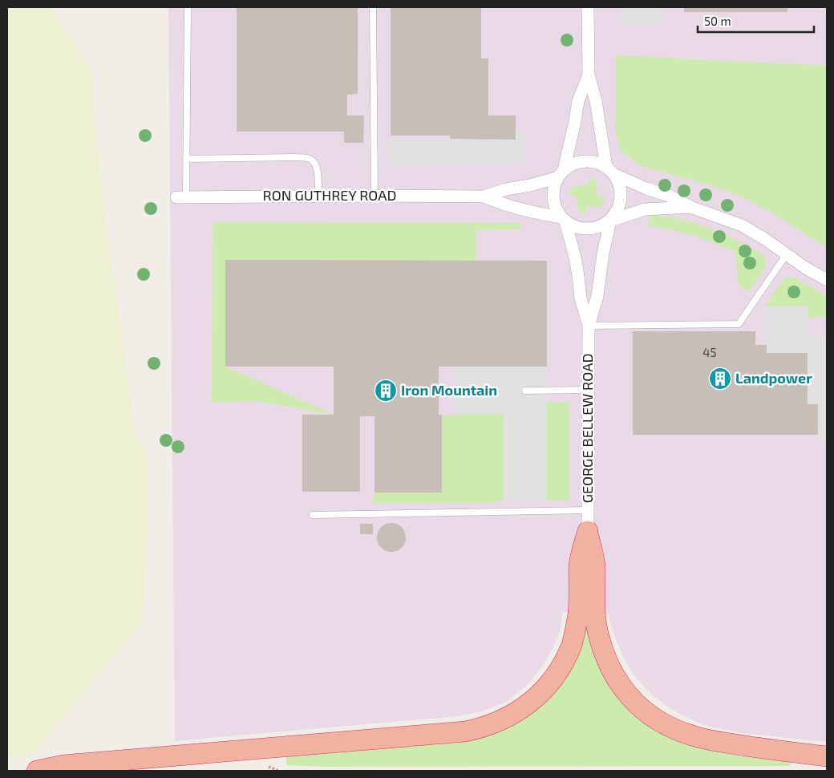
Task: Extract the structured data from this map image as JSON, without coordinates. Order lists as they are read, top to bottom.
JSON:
{
  "streets": {
    "street": ["RON GUTHREY ROAD", "GEORGE BELLEW ROAD"]
  },
  "crossings": [
    ["RON GUTHREY ROAD", "GEORGE BELLEW ROAD"]
  ],
  "places": {
    "building": ["Landpower", "Iron Mountain"]
  },
  "house_numbers": ["45"],
  "scale_bar": "50 m"
}
